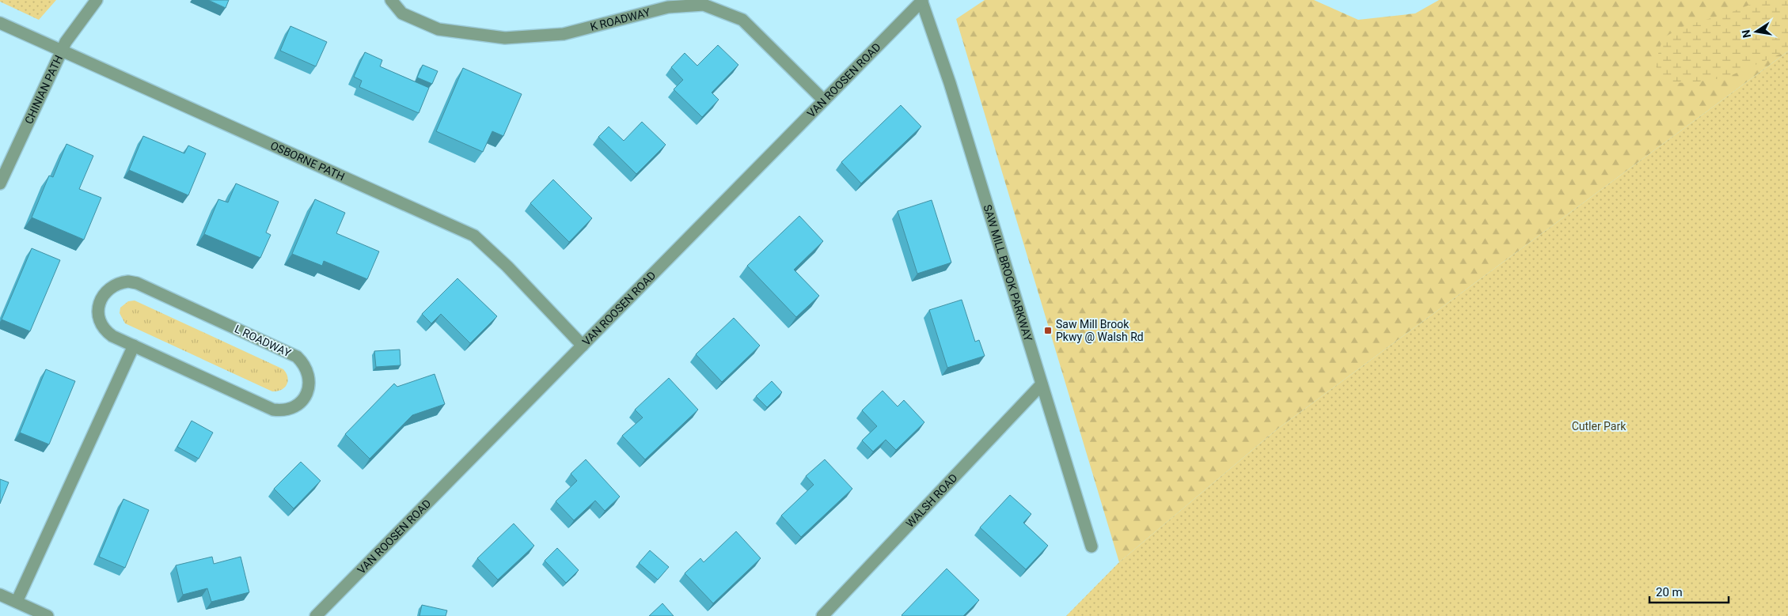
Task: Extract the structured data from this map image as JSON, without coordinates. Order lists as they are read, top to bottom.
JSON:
{
  "streets": {
    "street": [
      "K ROADWAY",
      "VAN ROOSEN ROAD",
      "CHINIAN PATH",
      "OSBORNE PATH",
      "SAW MILL BROOK PARKWAY",
      "L ROADWAY",
      "WALSH ROAD"
    ]
  },
  "crossings": [
    ["K ROADWAY", "VAN ROOSEN ROAD"],
    ["VAN ROOSEN ROAD", "OSBORNE PATH"],
    ["VAN ROOSEN ROAD", "SAW MILL BROOK PARKWAY"],
    ["CHINIAN PATH", "OSBORNE PATH"],
    ["SAW MILL BROOK PARKWAY", "WALSH ROAD"]
  ],
  "parks": ["Cutler Park"],
  "places": {
    "transit": ["Saw Mill Brook Pkwy @ Walsh Rd"]
  },
  "scale_bar": "20 m",
  "north": "left"
}
